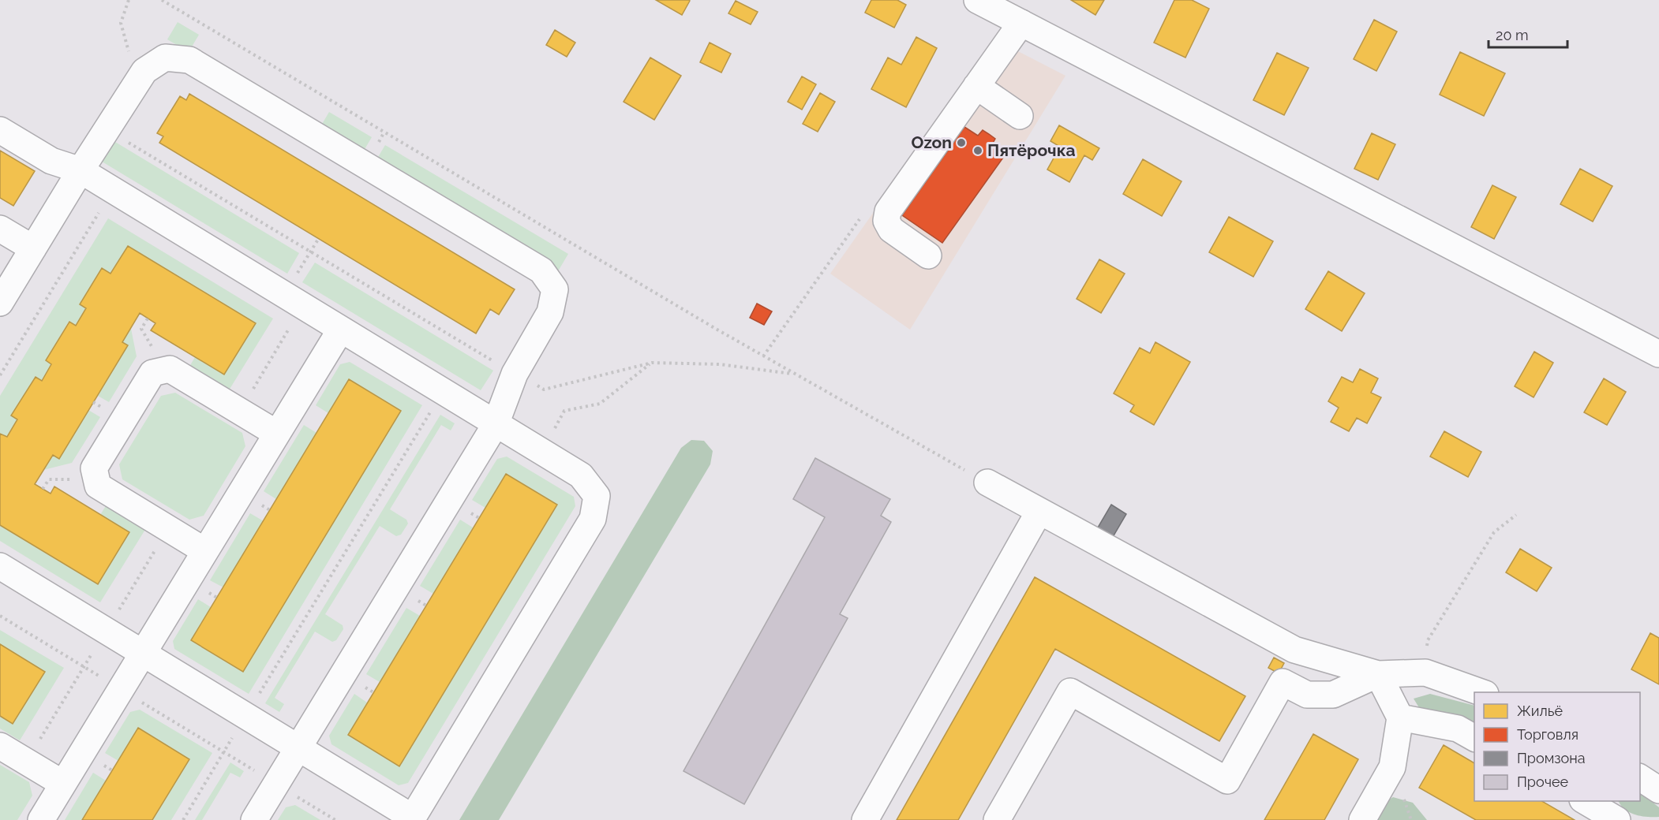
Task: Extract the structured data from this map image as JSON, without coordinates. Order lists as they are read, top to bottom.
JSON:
{
  "places": ["Ozon", "Пятёрочка"],
  "legend": [
    "Жильё",
    "Торговля",
    "Промзона",
    "Прочее"
  ],
  "scale_bar": "20 m"
}
